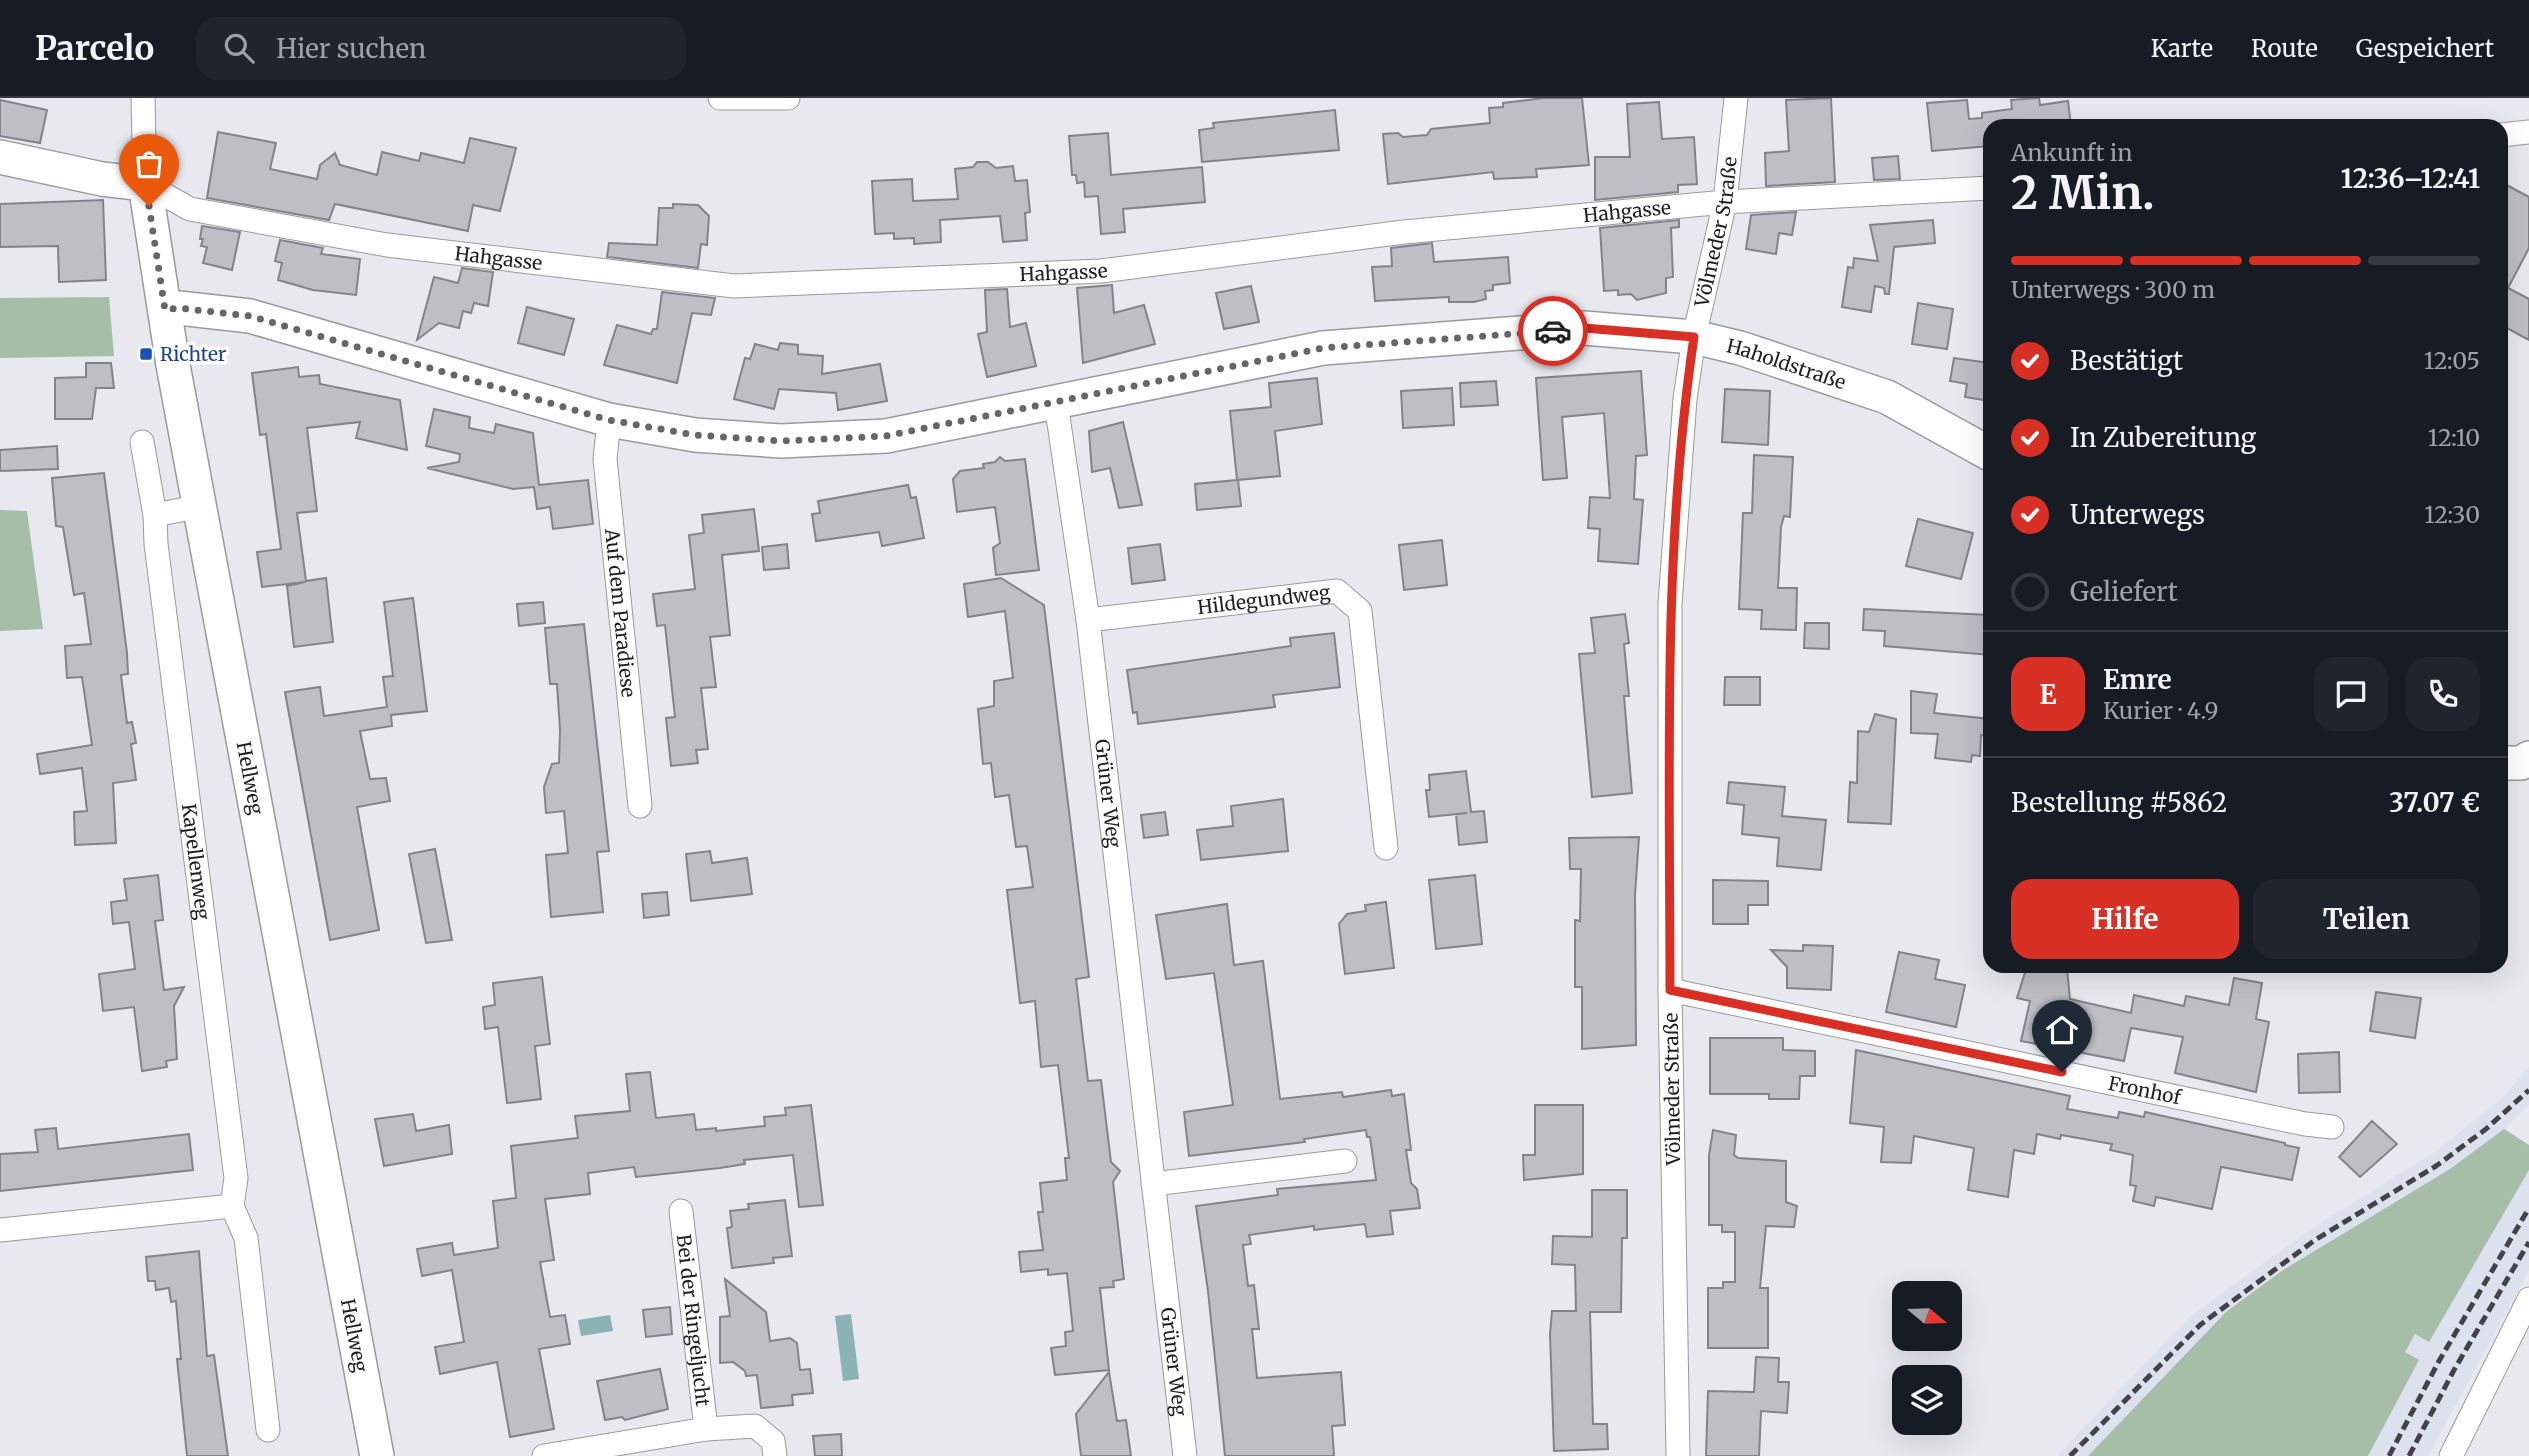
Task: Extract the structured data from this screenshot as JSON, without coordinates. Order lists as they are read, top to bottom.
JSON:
{
  "streets": {
    "street": [
      "Hahgasse",
      "Völmeder Straße",
      "Haholdstraße",
      "Hildegundweg",
      "Auf dem Paradiese",
      "Hellweg",
      "Grüner Weg",
      "Kapellenweg",
      "Fronhof",
      "Bei der Ringeljucht"
    ]
  },
  "crossings": [
    ["Hahgasse", "Völmeder Straße"],
    ["Hahgasse", "Hellweg"],
    ["Völmeder Straße", "Haholdstraße"],
    ["Völmeder Straße", "Fronhof"],
    ["Haholdstraße", "Auf dem Paradiese"],
    ["Haholdstraße", "Hellweg"],
    ["Haholdstraße", "Grüner Weg"],
    ["Hildegundweg", "Grüner Weg"]
  ],
  "places": {
    "transit": ["Richter"]
  },
  "north": "right",
  "page": {
    "header": "Parcelo",
    "search": "Hier suchen",
    "nav": ["Karte", "Route", "Gespeichert"],
    "heading": ["2 Min.", "Ankunft in", "12:36–12:41"],
    "panel": [
      "Emre",
      "Kurier · 4.9",
      "Bestellung #5862",
      "37.07 €"
    ],
    "bar": "Unterwegs · 300 m",
    "list": [
      ["Bestätigt", "12:05"],
      ["In Zubereitung", "12:10"],
      ["Unterwegs", "12:30"],
      "Geliefert"
    ],
    "round": "E",
    "buttons": ["Hilfe", "Teilen"]
  }
}
